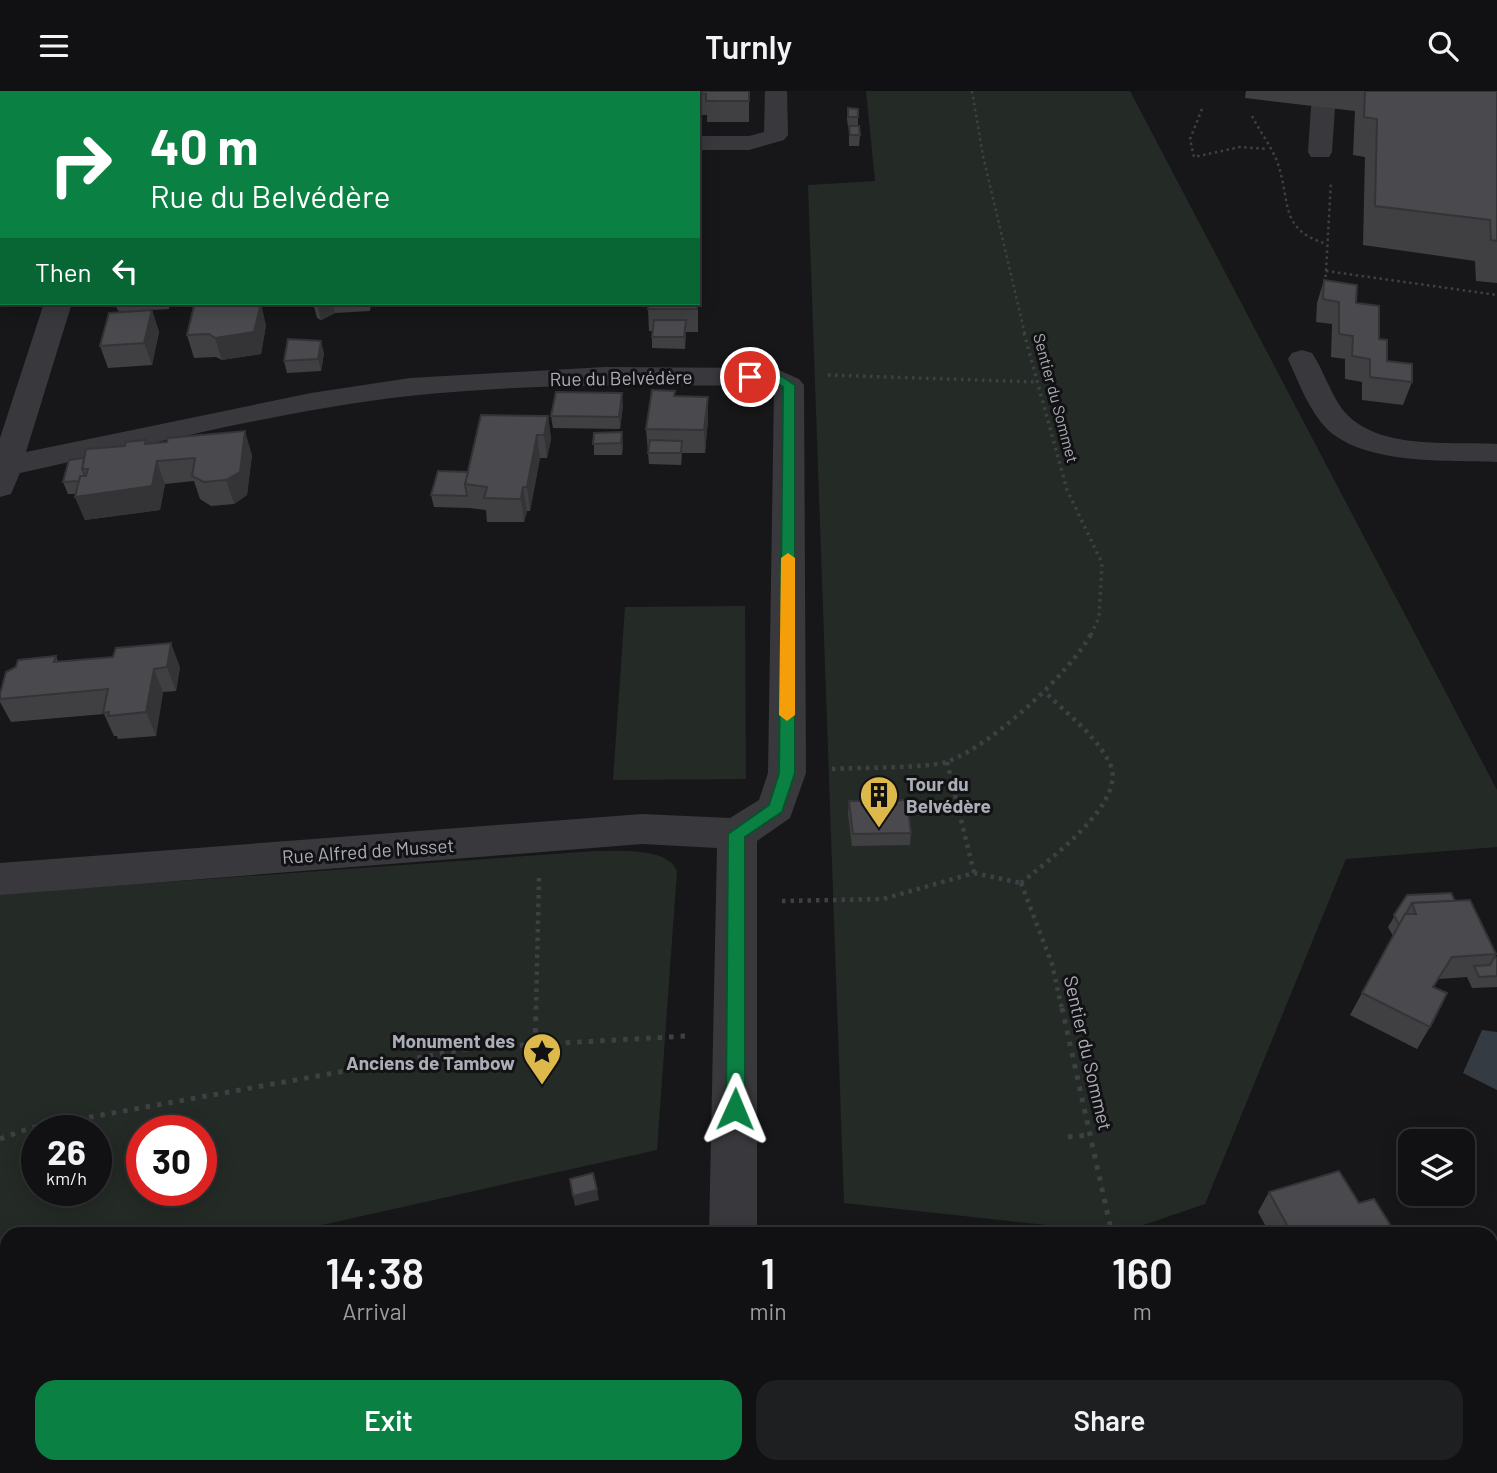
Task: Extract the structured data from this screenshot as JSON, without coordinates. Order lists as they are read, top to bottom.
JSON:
{
  "streets": {
    "street": ["Rue du Belvédère", "Rue Alfred de Musset"],
    "path": ["Sentier du Sommet"]
  },
  "places": {
    "building": ["Tour du Belvédère"],
    "place": ["Monument des Anciens de Tambow"]
  },
  "page": {
    "header": "Turnly",
    "turn": ["40 m", "Rue du Belvédère"],
    "then": "Then",
    "speed": "26 km/h",
    "limit": "30",
    "eta": [
      "14:38",
      "Arrival",
      "1",
      "min",
      "160",
      "m"
    ],
    "buttons": ["Exit", "Share"]
  }
}
